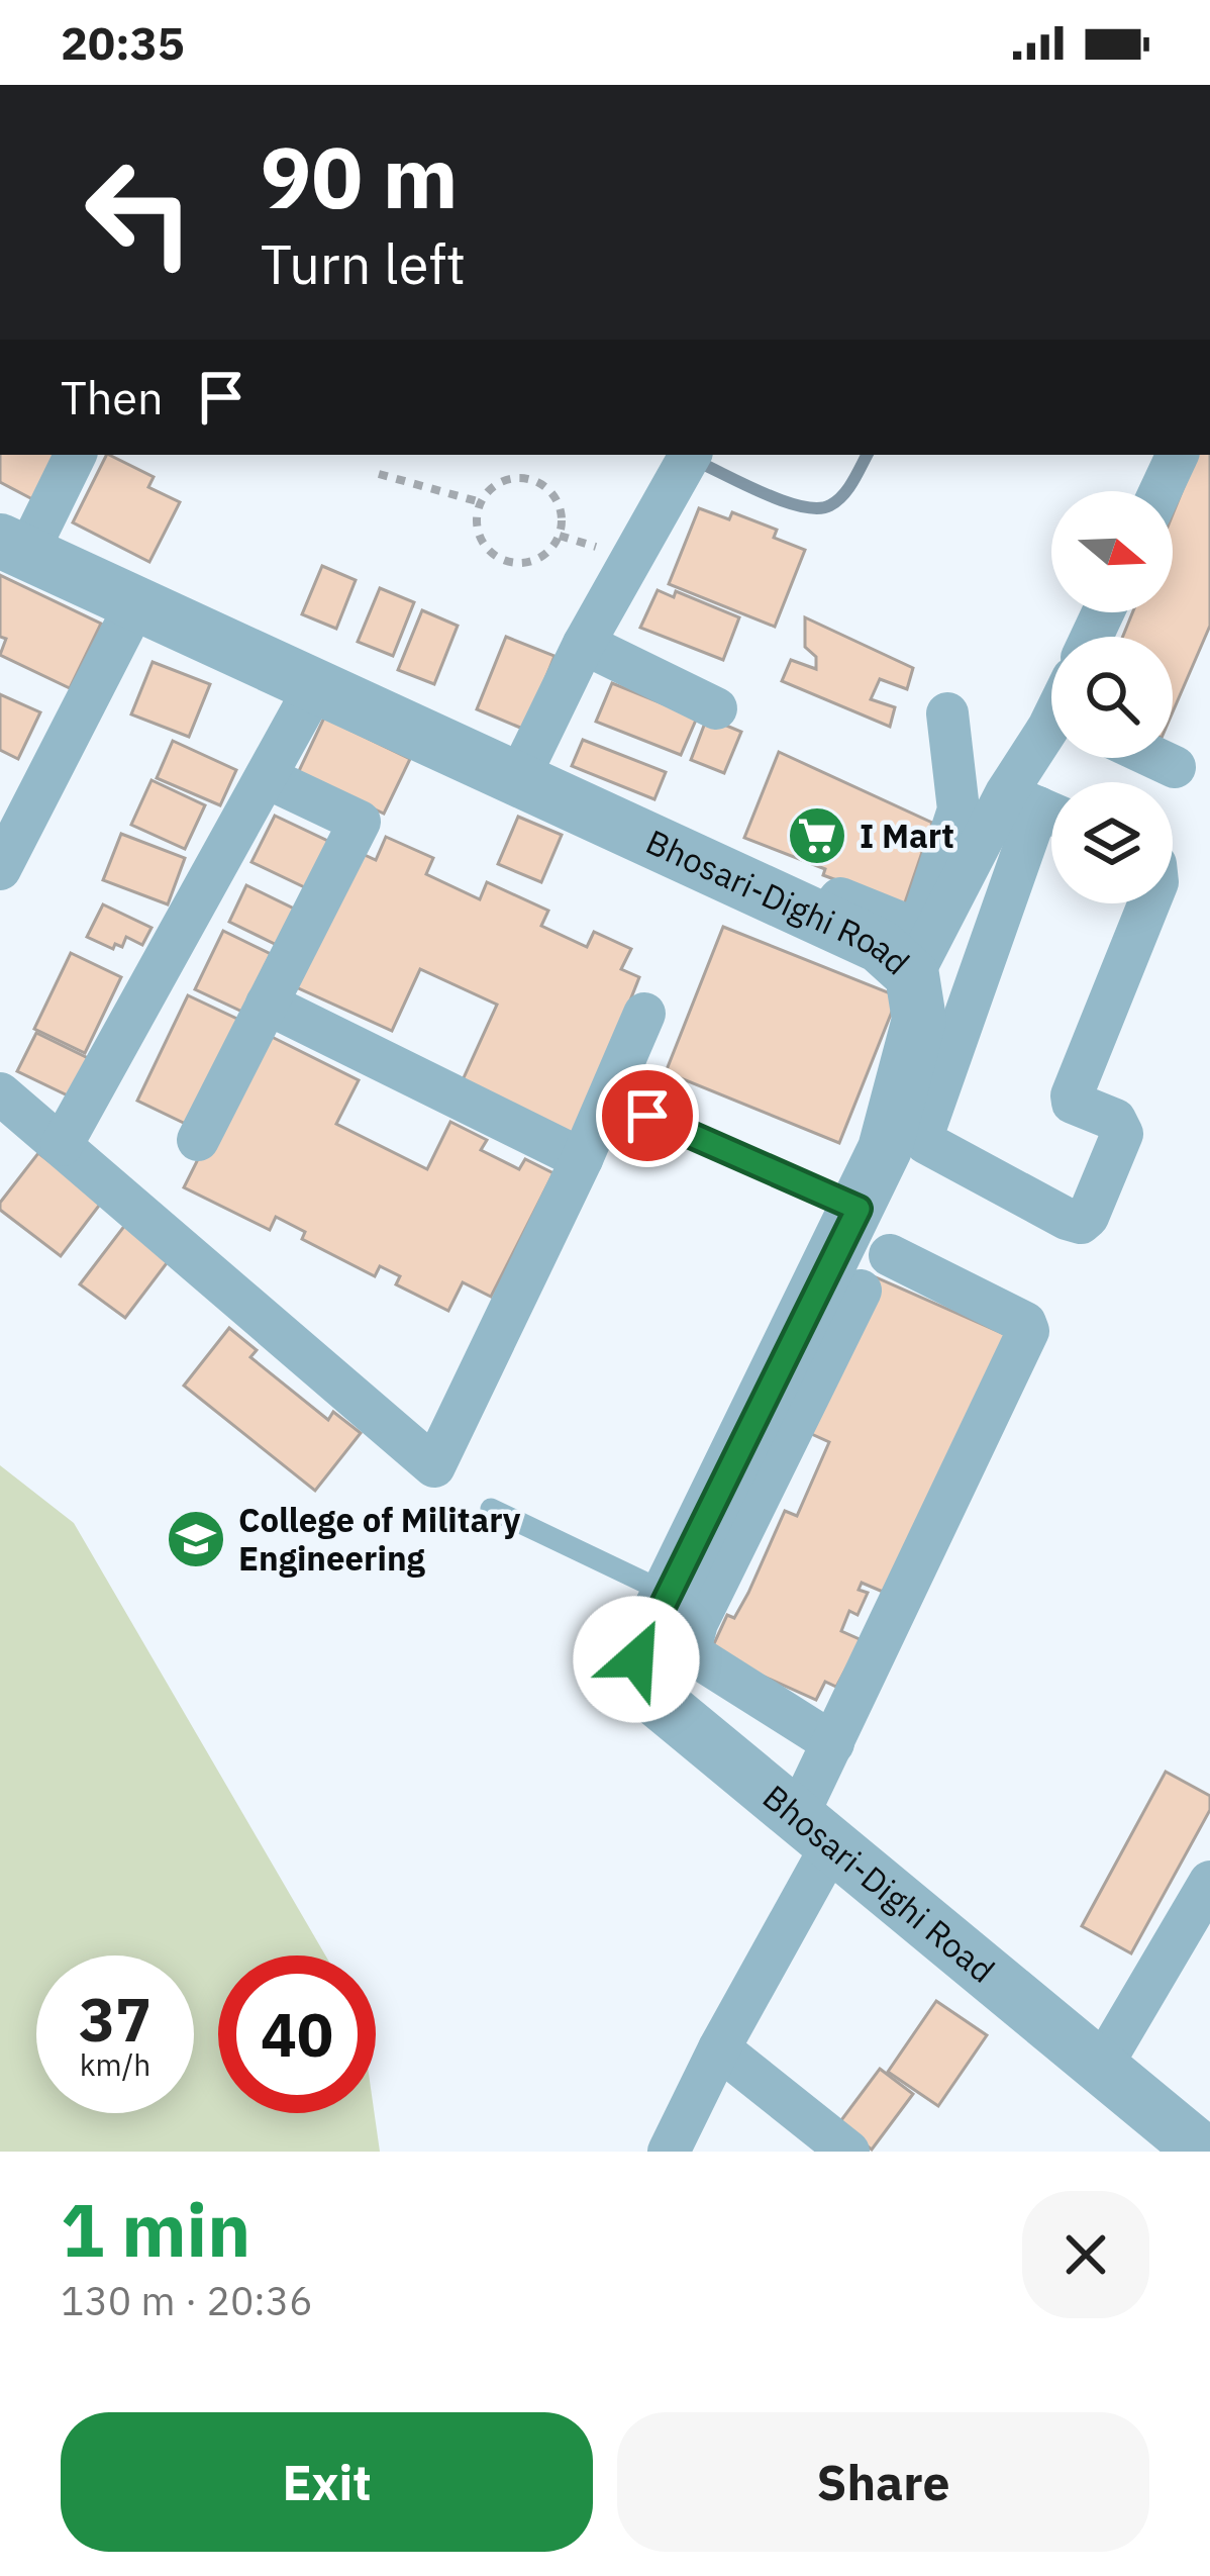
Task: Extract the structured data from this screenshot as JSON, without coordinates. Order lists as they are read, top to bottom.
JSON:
{
  "streets": {
    "street": ["Bhosari-Dighi Road"]
  },
  "places": {
    "supermarket": ["I Mart"],
    "school or university": ["College of Military Engineering"]
  },
  "north": "right",
  "page": {
    "status": "20:35",
    "turn": ["90 m", "Turn left"],
    "then": "Then",
    "speed": "37 km/h",
    "limit": "40",
    "heading": ["1 min", "130 m · 20:36"],
    "buttons": ["Exit", "Share"]
  }
}
